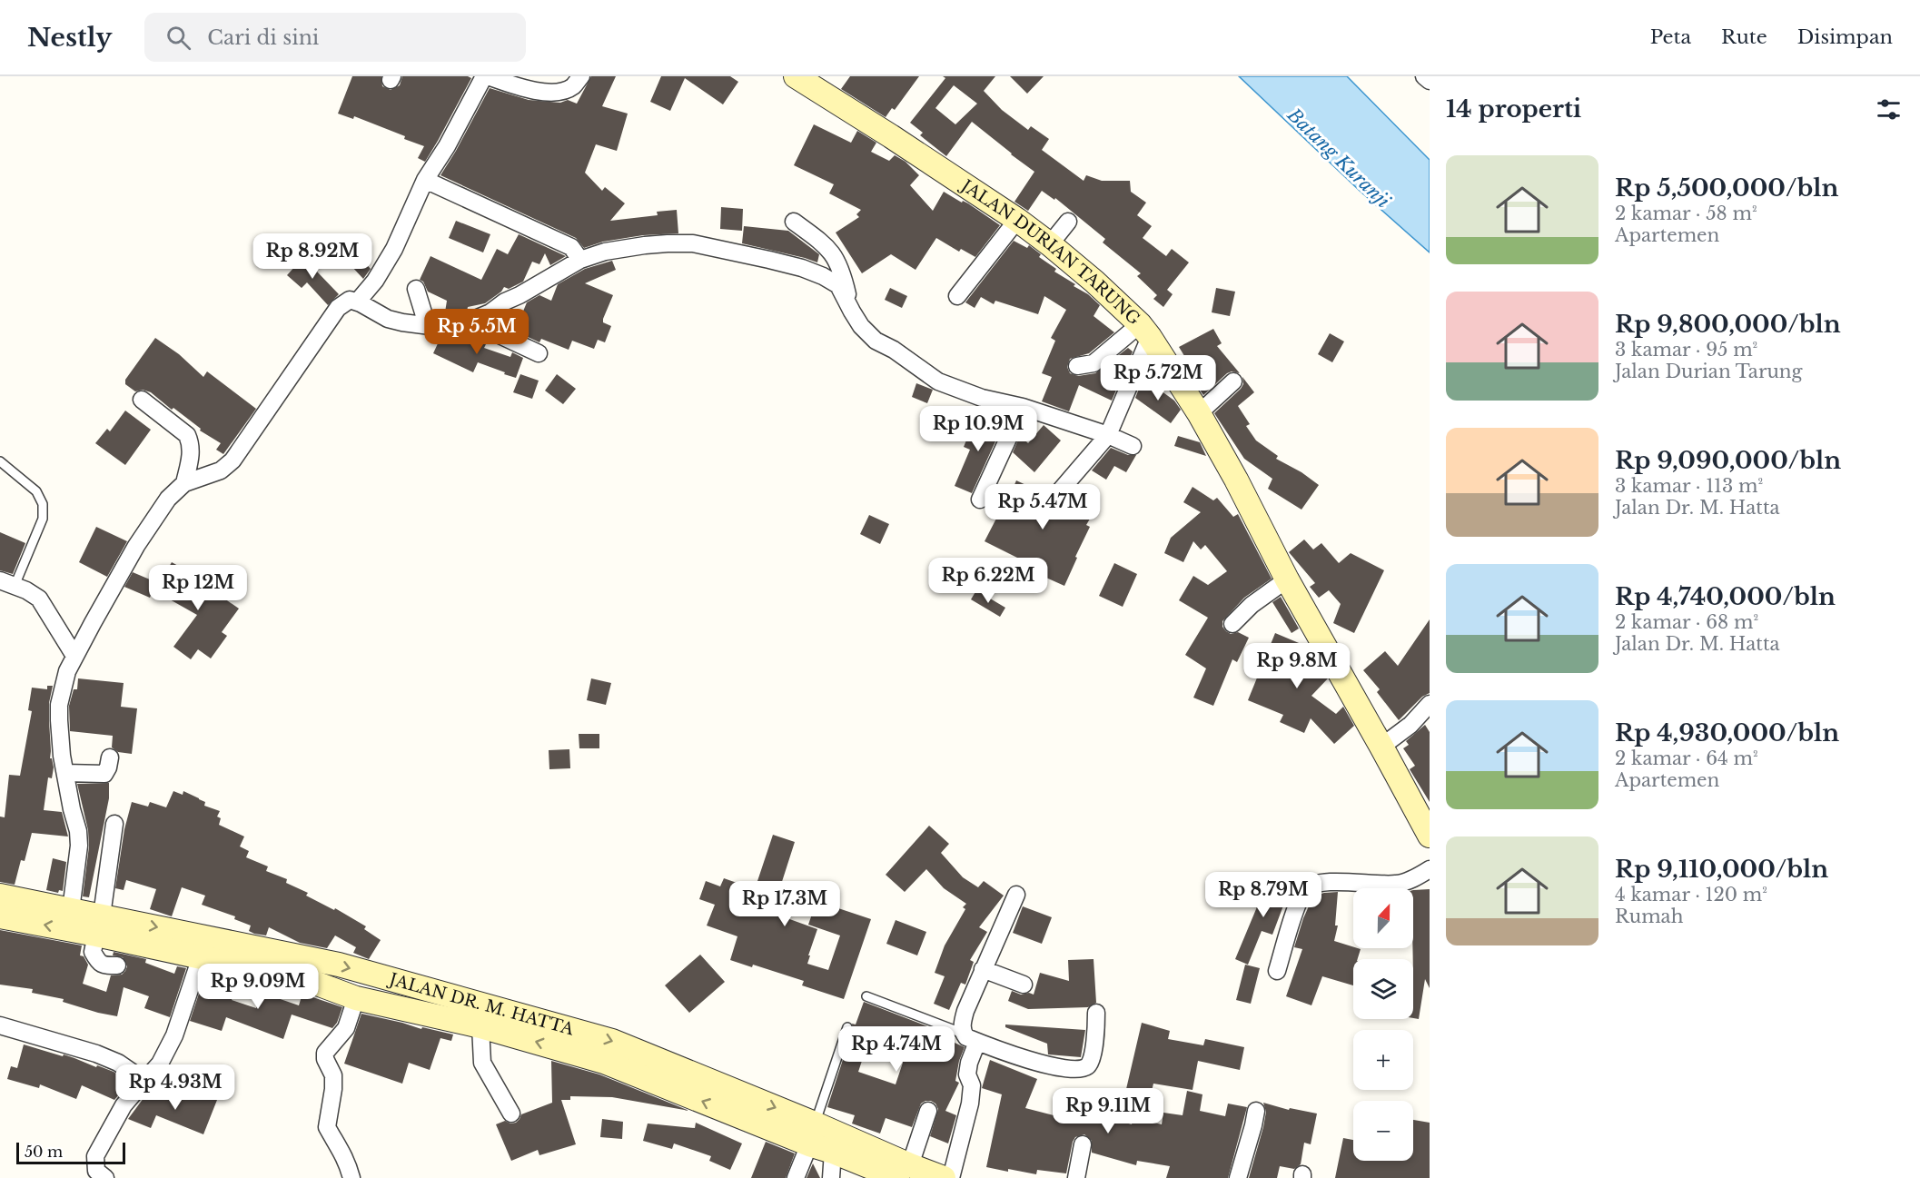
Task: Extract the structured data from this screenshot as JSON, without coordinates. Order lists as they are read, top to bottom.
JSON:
{
  "streets": {
    "main road": ["JALAN DURIAN TARUNG", "JALAN DR. M. HATTA"]
  },
  "water": ["Batang Kuranji"],
  "scale_bar": "50 m",
  "north": "top",
  "page": {
    "header": "Nestly",
    "search": "Cari di sini",
    "nav": ["Peta", "Rute", "Disimpan"],
    "heading": "14 properti",
    "list": [
      {
        "name": "Rp 5,500,000/bln",
        "note": "2 kamar · 58 m² · Apartemen"
      },
      {
        "name": "Rp 9,800,000/bln",
        "note": "3 kamar · 95 m² · Jalan Durian Tarung"
      },
      {
        "name": "Rp 9,090,000/bln",
        "note": "3 kamar · 113 m² · Jalan Dr. M. Hatta"
      },
      {
        "name": "Rp 4,740,000/bln",
        "note": "2 kamar · 68 m² · Jalan Dr. M. Hatta"
      },
      {
        "name": "Rp 4,930,000/bln",
        "note": "2 kamar · 64 m² · Apartemen"
      },
      {
        "name": "Rp 9,110,000/bln",
        "note": "4 kamar · 120 m² · Rumah"
      }
    ],
    "price": [
      "Rp 8.92M",
      "Rp 5.5M",
      "Rp 5.72M",
      "Rp 10.9M",
      "Rp 5.47M",
      "Rp 6.22M",
      "Rp 12M",
      "Rp 9.8M",
      "Rp 8.79M",
      "Rp 17.3M",
      "Rp 9.09M",
      "Rp 4.74M",
      "Rp 4.93M",
      "Rp 9.11M"
    ],
    "map_buttons": ["+", "−"],
    "scale": "50 m"
  }
}
